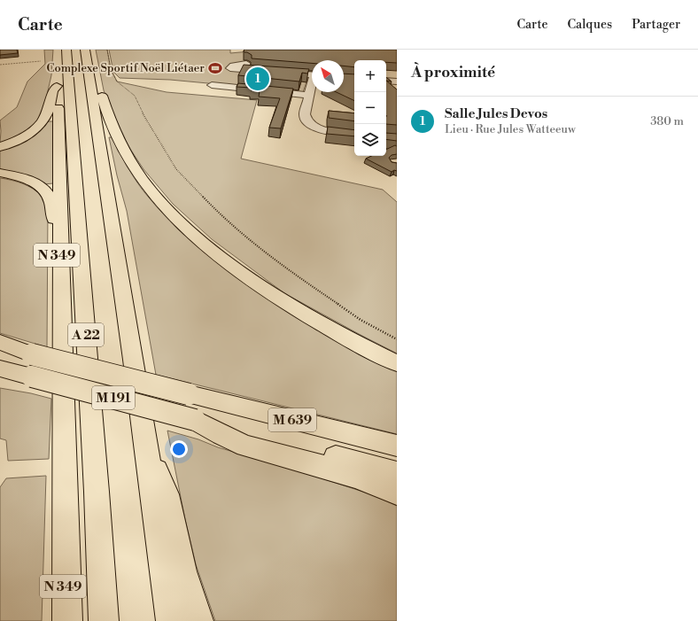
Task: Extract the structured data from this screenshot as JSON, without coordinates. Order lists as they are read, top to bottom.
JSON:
{
  "streets": {
    "highway": [
      "N 349",
      "A 22",
      "M 191",
      "M 639"
    ]
  },
  "crossings": [
    ["M 191", "M 639"]
  ],
  "places": {
    "sports": ["Complexe Sportif Noël Liétaer"]
  },
  "north": "top left",
  "page": {
    "header": "Carte",
    "nav": ["Carte", "Calques", "Partager"],
    "heading": "À proximité",
    "map_buttons": ["+", "−"],
    "pins": "1",
    "list": [
      {
        "mark": "1",
        "name": "Salle Jules Devos",
        "note": "Lieu · Rue Jules Watteeuw",
        "value": "380 m"
      }
    ]
  }
}
